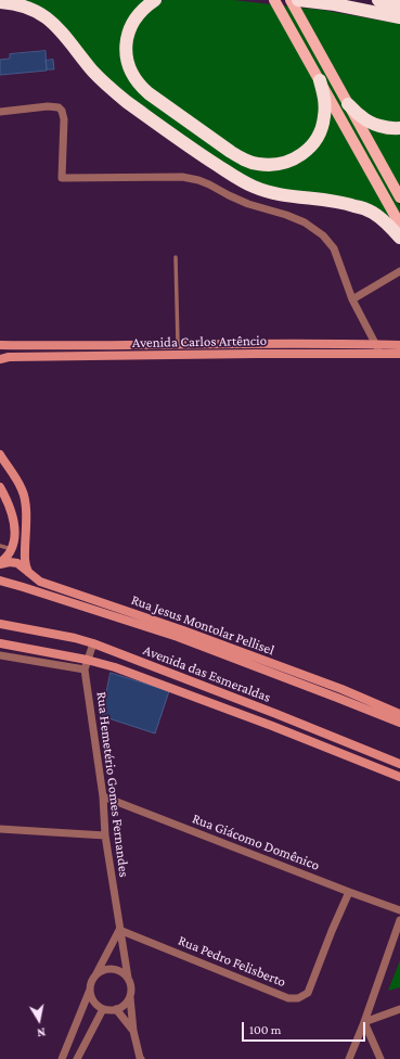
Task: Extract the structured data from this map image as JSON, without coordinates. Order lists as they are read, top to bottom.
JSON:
{
  "streets": {
    "main road": ["Avenida Carlos Artêncio", "Rua Jesus Montolar Pellisel", "Avenida das Esmeraldas"],
    "street": ["Rua Hemetério Gomes Fernandes", "Rua Giácomo Domênico", "Rua Pedro Felisberto"]
  },
  "crossings": [
    ["Avenida das Esmeraldas", "Rua Hemetério Gomes Fernandes"],
    ["Rua Hemetério Gomes Fernandes", "Rua Giácomo Domênico"],
    ["Rua Hemetério Gomes Fernandes", "Rua Pedro Felisberto"],
    ["Rua Giácomo Domênico", "Rua Pedro Felisberto"]
  ],
  "scale_bar": "100 m",
  "north": "bottom"
}
